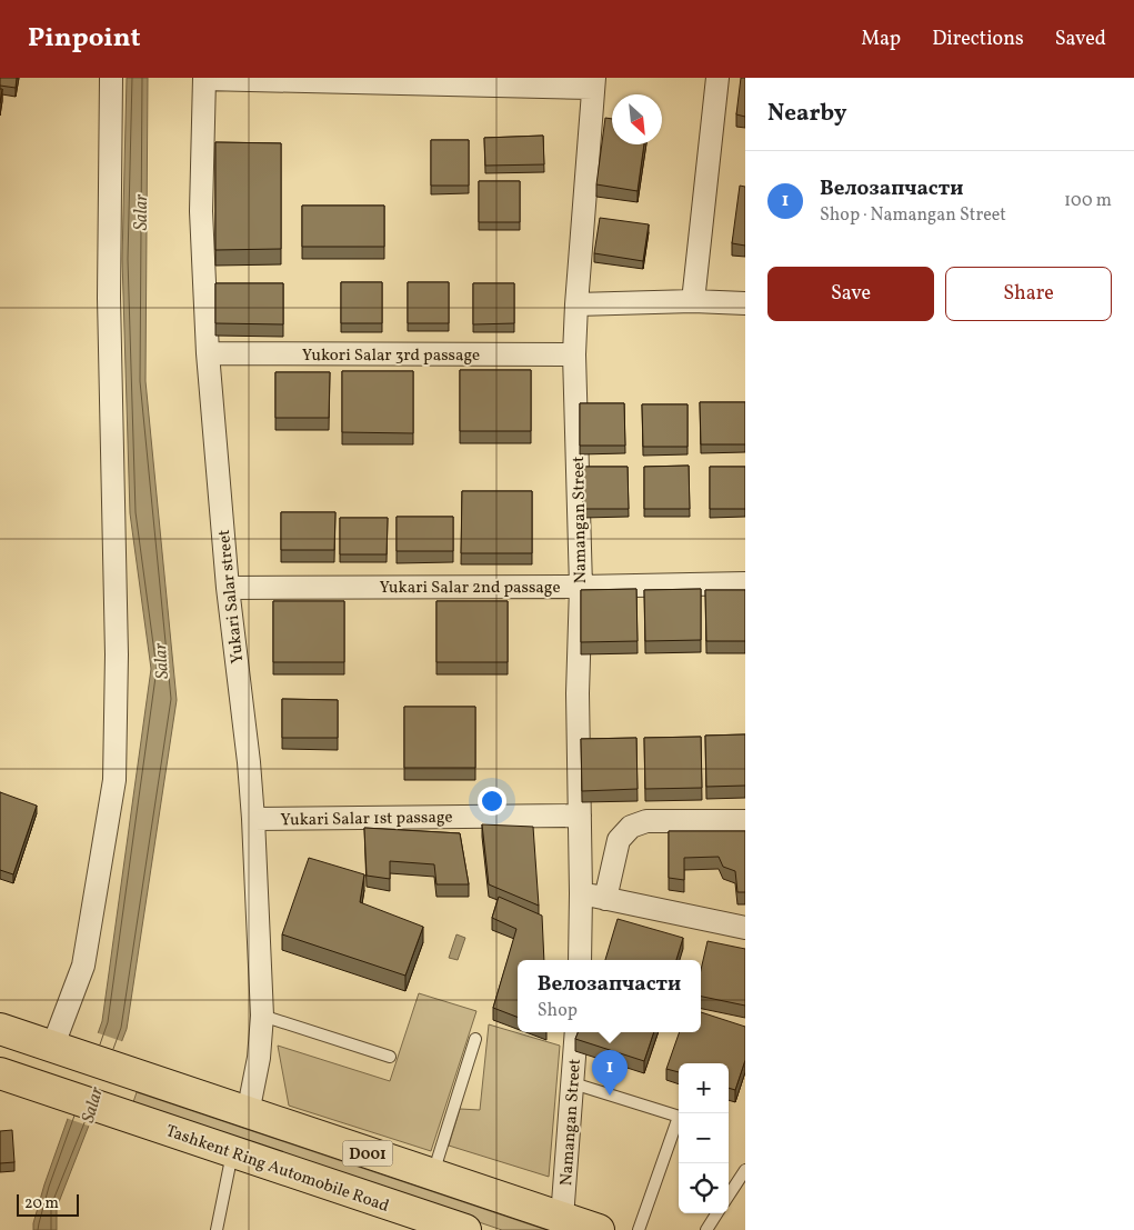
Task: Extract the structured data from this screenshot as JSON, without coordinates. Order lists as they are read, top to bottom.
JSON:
{
  "streets": {
    "highway": ["D001", "Tashkent Ring Automobile Road"],
    "street": [
      "Yukori Salar 3rd passage",
      "Namangan Street",
      "Yukari Salar 2nd passage",
      "Yukari Salar street",
      "Yukari Salar 1st passage"
    ]
  },
  "crossings": [
    ["Yukori Salar 3rd passage", "Namangan Street"],
    ["Yukori Salar 3rd passage", "Yukari Salar street"],
    ["Namangan Street", "Yukari Salar 2nd passage"],
    ["Namangan Street", "Yukari Salar 1st passage"],
    ["Namangan Street", "D001"],
    ["Yukari Salar 2nd passage", "Yukari Salar street"],
    ["Yukari Salar street", "Yukari Salar 1st passage"],
    ["Yukari Salar street", "D001"]
  ],
  "water": ["Salar"],
  "scale_bar": "20 m",
  "north": "bottom right",
  "page": {
    "header": "Pinpoint",
    "nav": ["Map", "Directions", "Saved"],
    "heading": "Nearby",
    "list": [
      {
        "mark": "1",
        "name": "Велозапчасти",
        "note": "Shop · Namangan Street",
        "value": "100 m"
      }
    ],
    "buttons": ["Save", "Share"],
    "popup": ["Велозапчасти", "Shop"],
    "pins": "1",
    "map_buttons": ["+", "−"],
    "scale": "20 m"
  }
}
